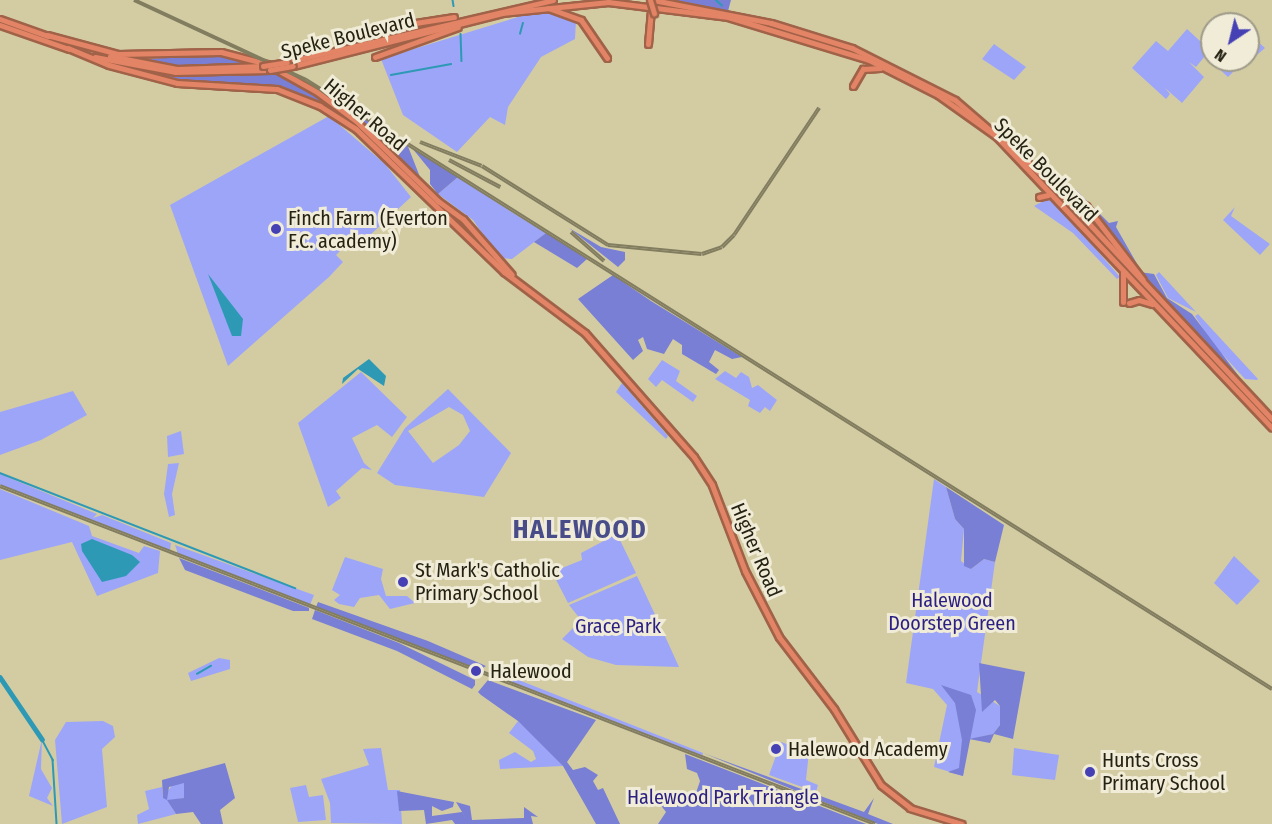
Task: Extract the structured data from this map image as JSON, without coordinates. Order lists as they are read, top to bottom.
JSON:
{
  "streets": {
    "highway": ["Speke Boulevard", "Higher Road"]
  },
  "crossings": [
    ["Speke Boulevard", "Higher Road"]
  ],
  "districts": ["HALEWOOD"],
  "parks": ["Halewood Doorstep Green", "Grace Park", "Halewood Park Triangle"],
  "places": [
    "Finch Farm (Everton F.C. academy)",
    "St Mark's Catholic Primary School",
    "Halewood",
    "Halewood Academy",
    "Hunts Cross Primary School"
  ],
  "north": "bottom left"
}
